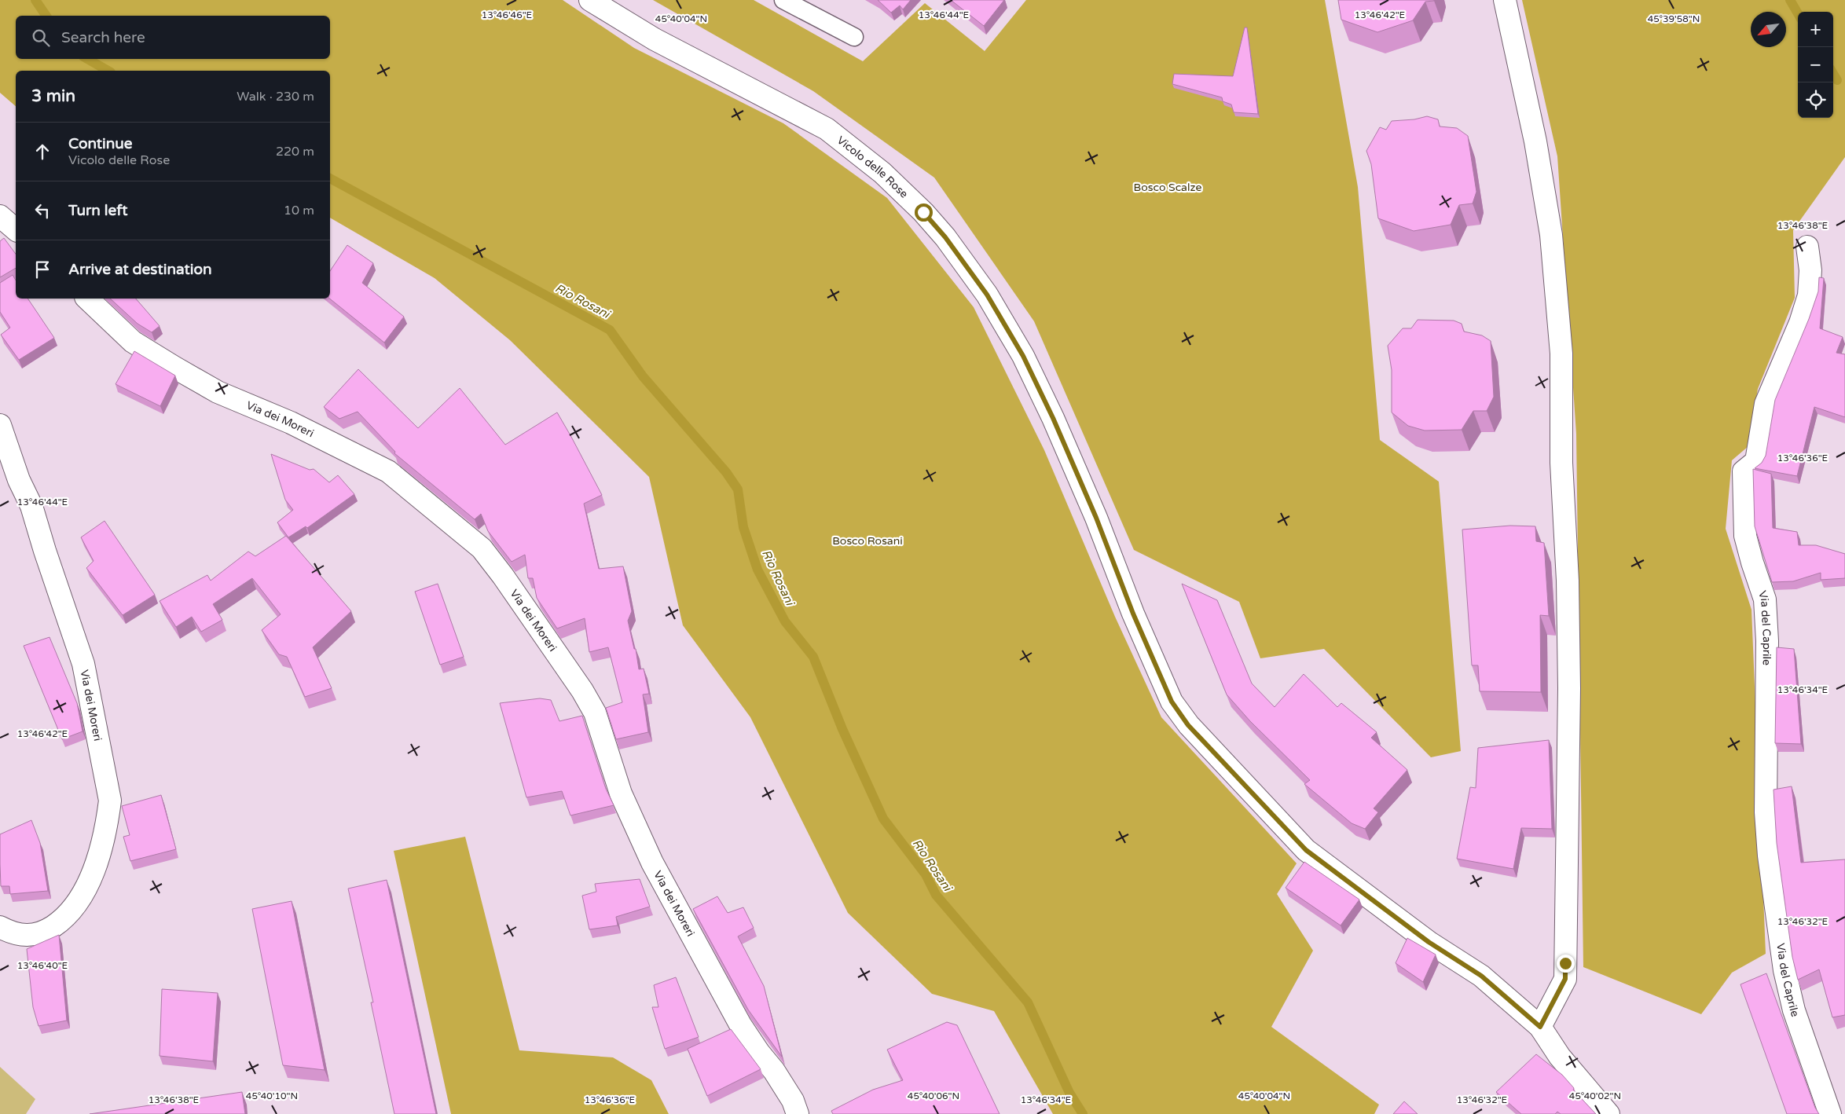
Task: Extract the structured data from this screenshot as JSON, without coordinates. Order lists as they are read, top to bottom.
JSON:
{
  "streets": {
    "street": ["Vicolo delle Rose", "Via dei Moreri", "Via del Caprile"]
  },
  "water": ["Rio Rosani"],
  "parks": ["Bosco Scalze", "Bosco Rosani"],
  "north": "bottom left",
  "page": {
    "map_buttons": ["+", "−"],
    "search": "Search here",
    "heading": ["3 min", "Walk · 230 m"],
    "list": [
      ["Continue", "Vicolo delle Rose", "220 m"],
      ["Turn left", "10 m"],
      "Arrive at destination"
    ]
  },
  "coordinates": [
    "13°46'46\"E",
    "13°46'44\"E",
    "13°46'42\"E",
    "45°40'04\"N",
    "45°39'58\"N",
    "13°46'38\"E",
    "13°46'36\"E",
    "13°46'34\"E",
    "13°46'32\"E",
    "13°46'40\"E",
    "45°40'10\"N",
    "45°40'06\"N",
    "45°40'02\"N"
  ]
}
